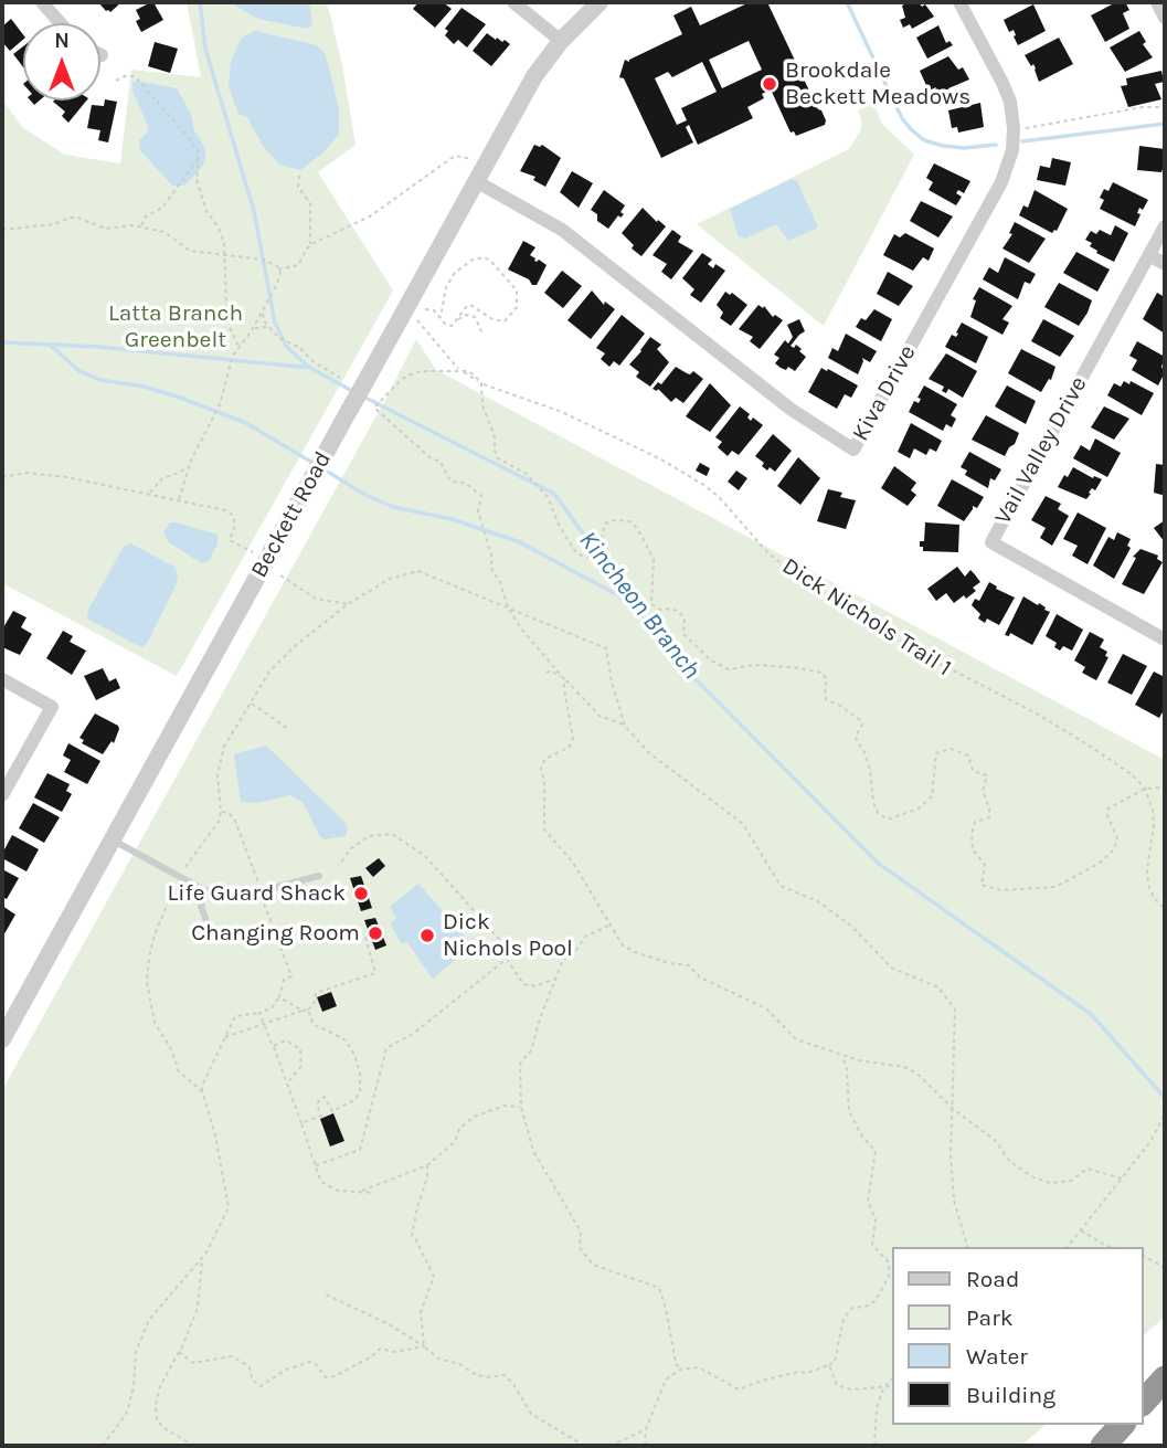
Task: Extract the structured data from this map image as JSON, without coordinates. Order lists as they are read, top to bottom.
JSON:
{
  "streets": {
    "street": ["Kiva Drive", "Vail Valley Drive", "Beckett Road"],
    "path": ["Dick Nichols Trail 1"]
  },
  "crossings": [
    ["Kiva Drive", "Beckett Road"]
  ],
  "water": ["Kincheon Branch"],
  "parks": ["Latta Branch Greenbelt"],
  "places": [
    "Brookdale Beckett Meadows",
    "Life Guard Shack",
    "Changing Room",
    "Dick Nichols Pool"
  ],
  "legend": [
    "Road",
    "Park",
    "Water",
    "Building"
  ],
  "north": "top"
}
